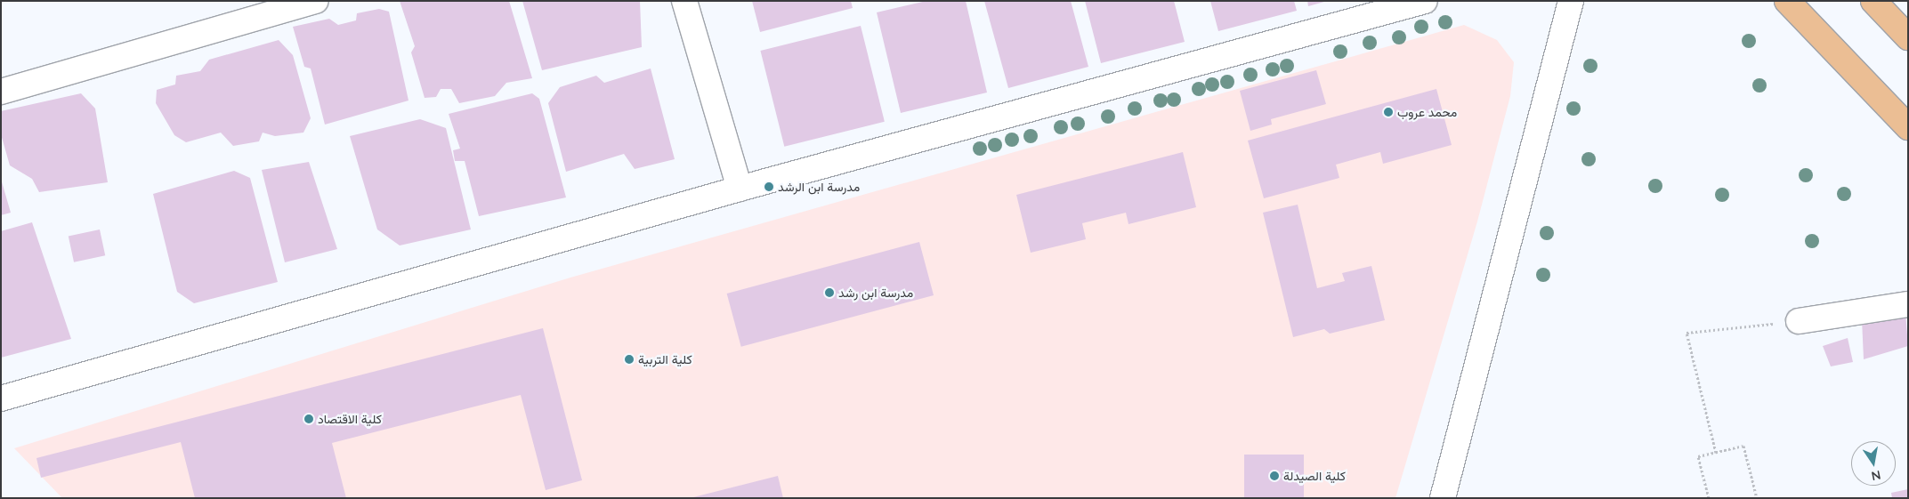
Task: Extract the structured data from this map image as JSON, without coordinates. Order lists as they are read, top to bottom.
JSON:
{
  "places": [
    "محمد عروب",
    "مدرسة ابن الرشد",
    "مدرسة ابن رشد",
    "كلية التربية",
    "كلية الاقتصاد",
    "كلية الصيدلة"
  ],
  "north": "bottom"
}
